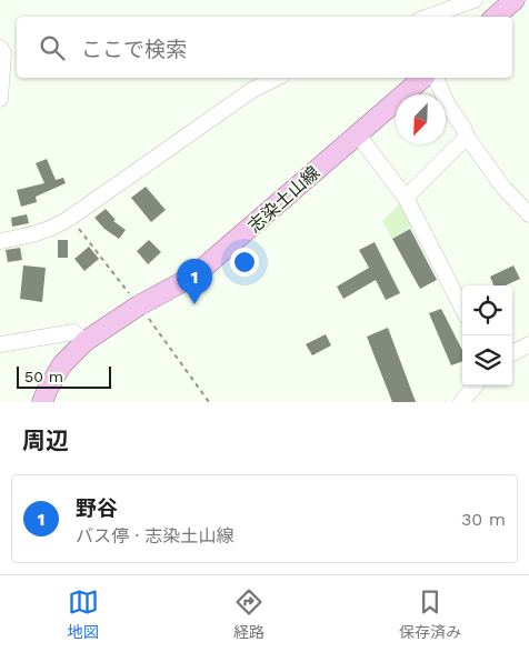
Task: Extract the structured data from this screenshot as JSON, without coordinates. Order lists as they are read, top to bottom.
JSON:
{
  "streets": {
    "main road": ["志染土山線"]
  },
  "scale_bar": "50 m",
  "north": "bottom left",
  "page": {
    "search": "ここで検索",
    "pins": "1",
    "scale": "50 m",
    "heading": "周辺",
    "list": [
      {
        "mark": "1",
        "name": "野谷",
        "note": "バス停 · 志染土山線",
        "value": "30 m"
      }
    ],
    "nav": ["地図", "経路", "保存済み"]
  }
}
